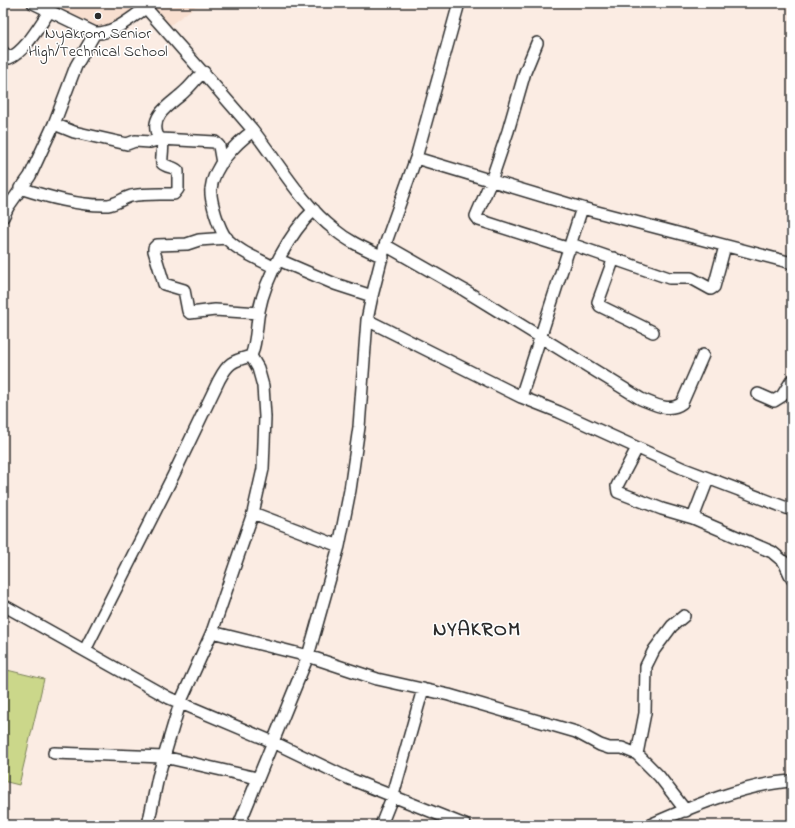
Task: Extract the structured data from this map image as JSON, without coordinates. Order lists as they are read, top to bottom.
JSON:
{
  "districts": ["NYAKROM"],
  "places": ["Nyakrom Senior High/Technical School"]
}
